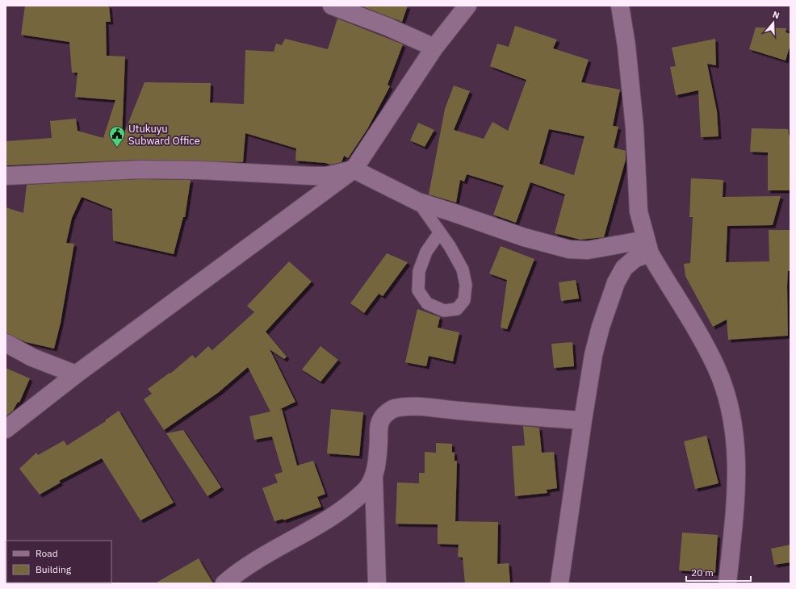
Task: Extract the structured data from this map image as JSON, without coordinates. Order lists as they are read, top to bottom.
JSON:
{
  "places": {
    "public building": ["Utukuyu Subward Office"]
  },
  "legend": ["Road", "Building"],
  "scale_bar": "20 m",
  "north": "top"
}
